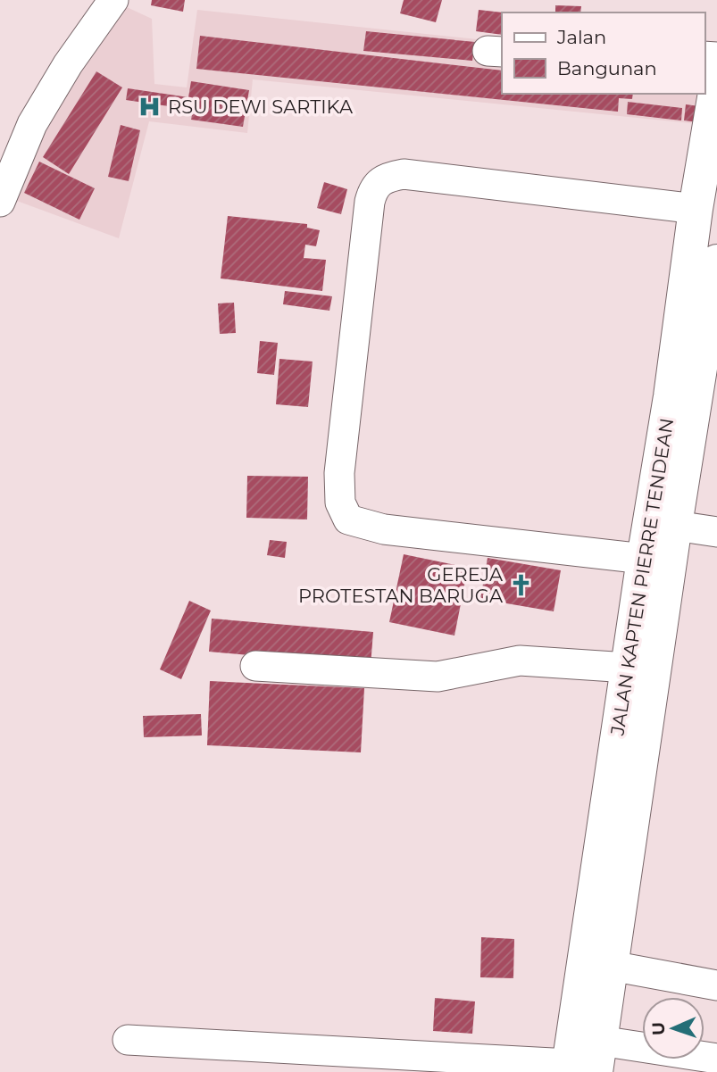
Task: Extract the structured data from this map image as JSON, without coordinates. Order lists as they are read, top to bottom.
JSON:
{
  "streets": {
    "highway": ["JALAN KAPTEN PIERRE TENDEAN"]
  },
  "places": {
    "hospital": ["RSU DEWI SARTIKA"],
    "church": ["GEREJA PROTESTAN BARUGA"]
  },
  "legend": ["Jalan", "Bangunan"],
  "north": "left"
}
